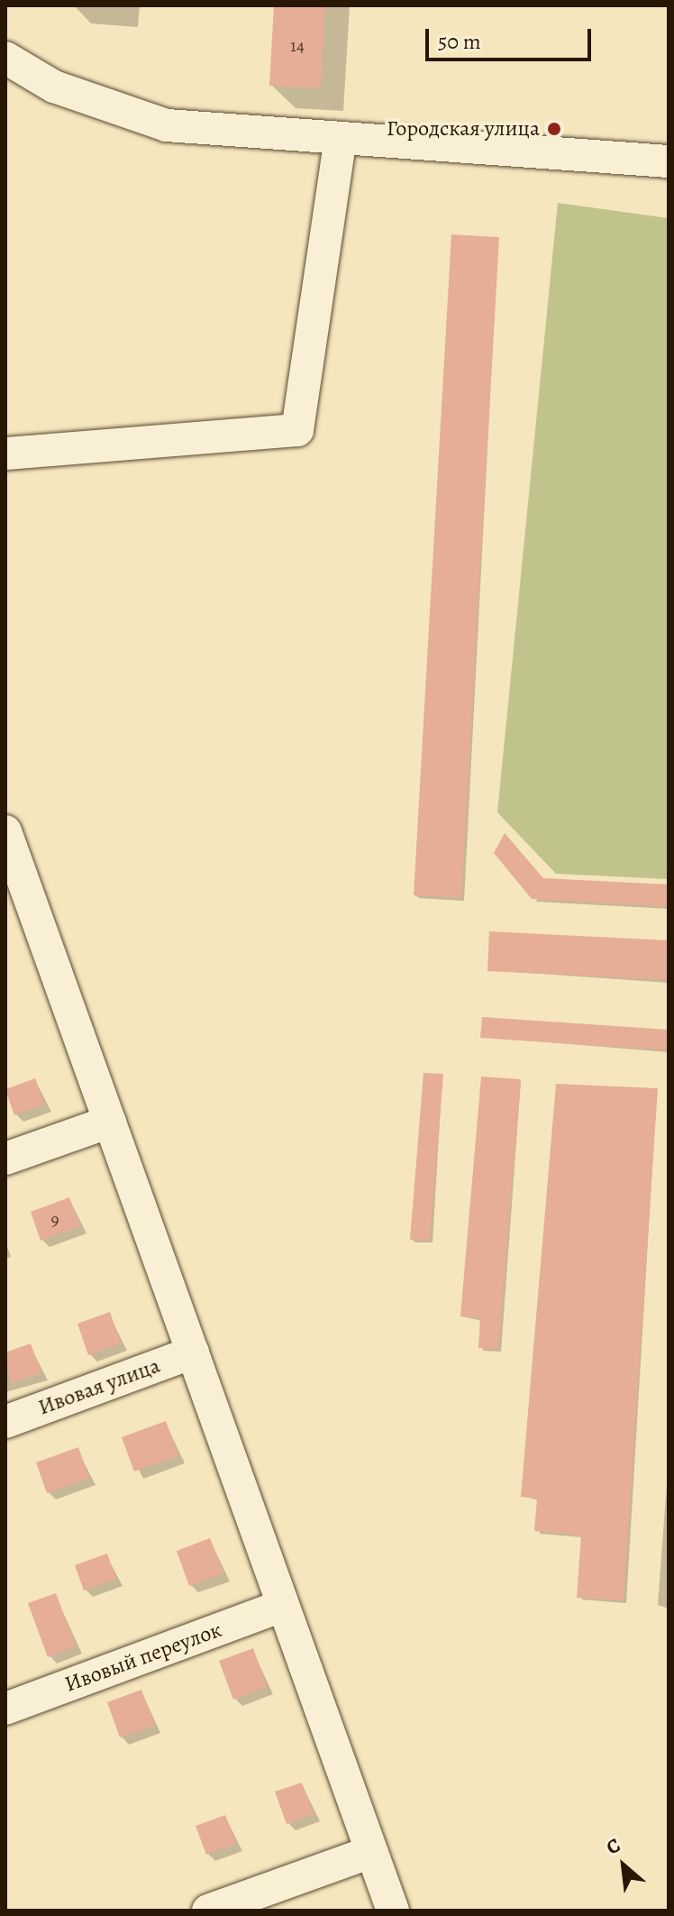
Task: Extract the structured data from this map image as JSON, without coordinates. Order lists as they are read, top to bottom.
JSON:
{
  "streets": {
    "street": ["Ивовая улица", "Ивовый переулок"]
  },
  "places": ["Городская улица"],
  "house_numbers": ["14", "9"],
  "scale_bar": "50 m",
  "north": "top left"
}
